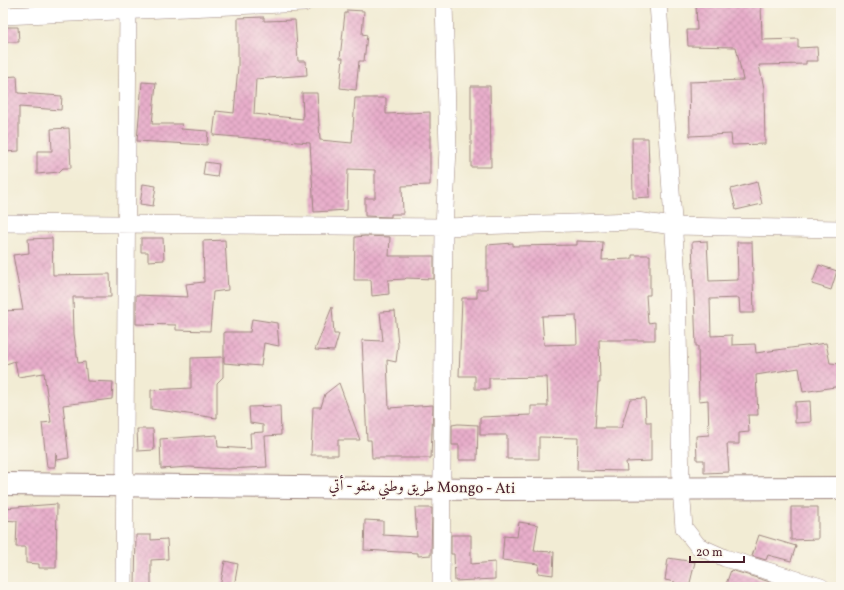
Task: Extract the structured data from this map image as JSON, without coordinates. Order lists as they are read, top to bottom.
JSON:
{
  "streets": {
    "main road": ["طريق وطني منقو - أتي Mongo - Ati"]
  },
  "scale_bar": "20 m"
}
